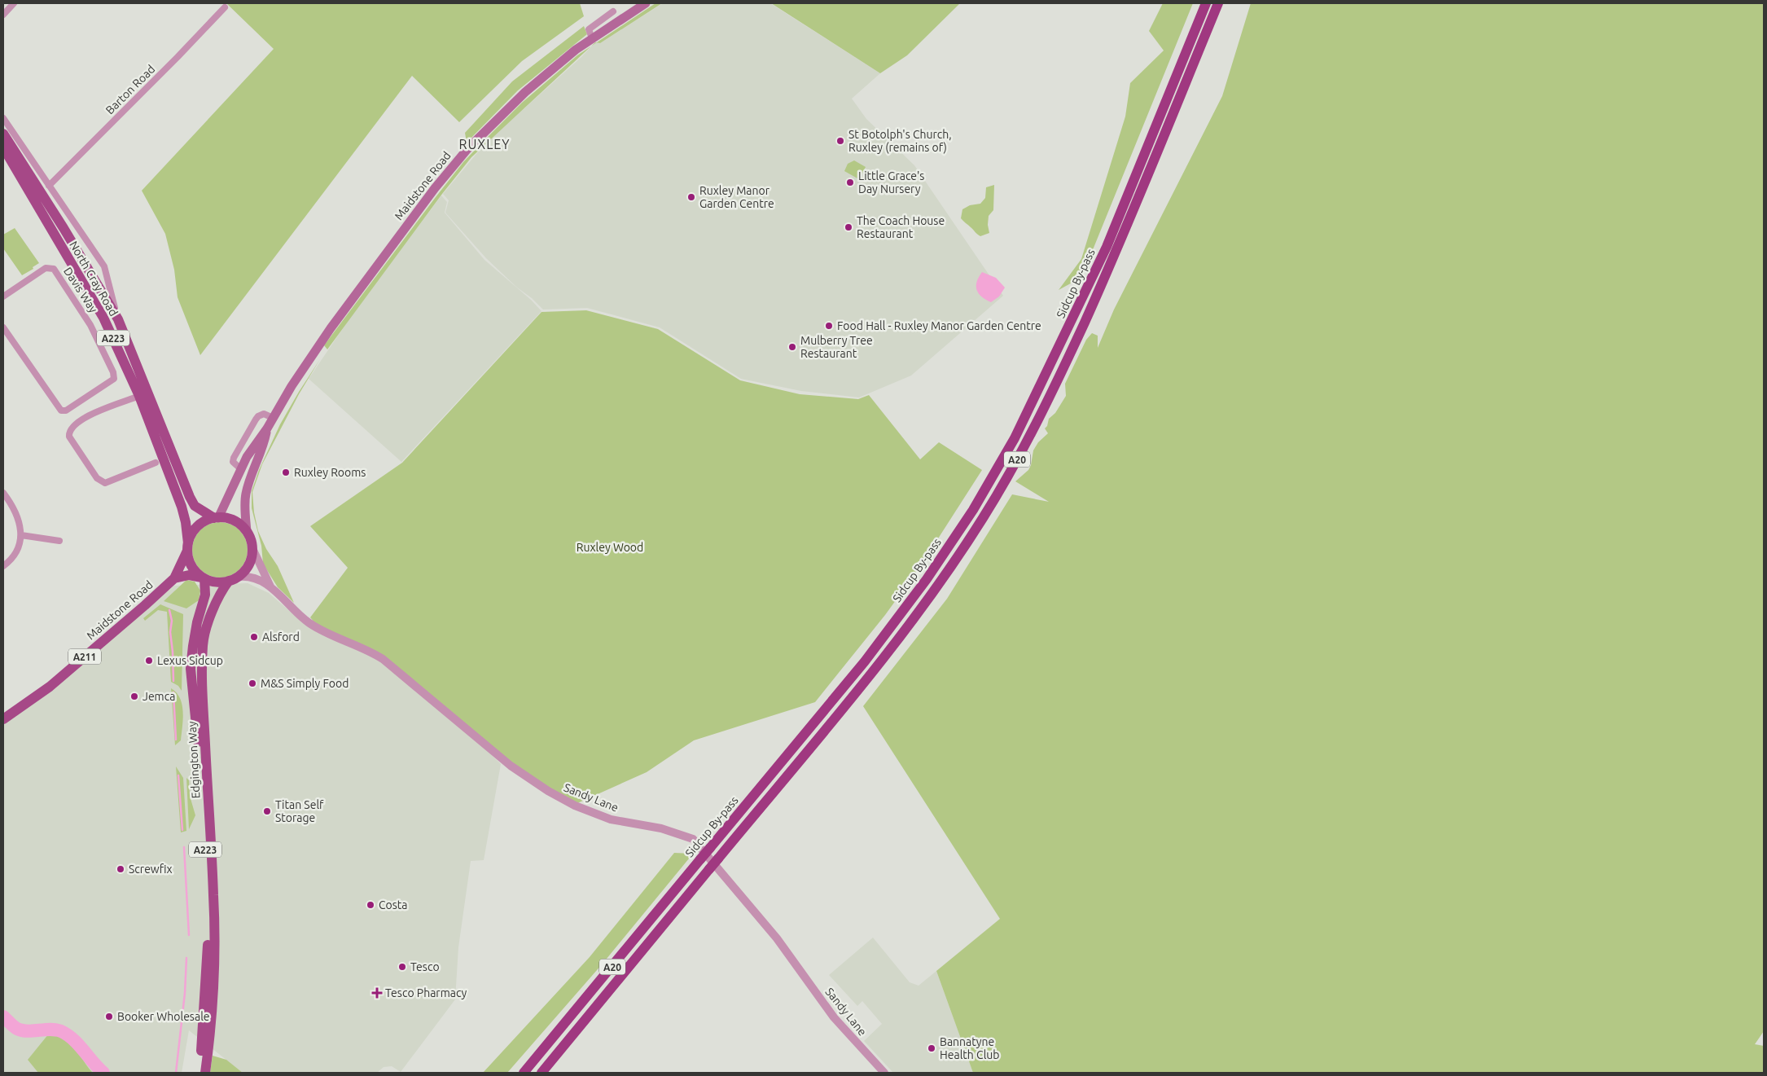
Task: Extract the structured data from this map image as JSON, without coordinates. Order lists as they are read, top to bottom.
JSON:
{
  "streets": {
    "highway": ["Sidcup By-pass", "A20"],
    "main road": [
      "Maidstone Road",
      "North Cray Road",
      "A223",
      "A211",
      "Edgington Way"
    ],
    "street": ["Barton Road", "Davis Way", "Sandy Lane"]
  },
  "crossings": [
    ["Barton Road", "North Cray Road"],
    ["Maidstone Road", "North Cray Road"],
    ["Maidstone Road", "Edgington Way"],
    ["Maidstone Road", "Sandy Lane"],
    ["North Cray Road", "Edgington Way"],
    ["North Cray Road", "Sandy Lane"],
    ["Edgington Way", "Sandy Lane"]
  ],
  "districts": ["RUXLEY"],
  "parks": ["Ruxley Wood"],
  "places": {
    "other": [
      "St Botolph's Church, Ruxley (remains of)",
      "Little Grace's Day Nursery",
      "Ruxley Manor Garden Centre",
      "The Coach House Restaurant",
      "Food Hall - Ruxley Manor Garden Centre",
      "Mulberry Tree Restaurant",
      "Ruxley Rooms",
      "Alsford",
      "Lexus Sidcup",
      "M&S Simply Food",
      "Jemca",
      "Titan Self Storage",
      "Screwfix",
      "Costa",
      "Tesco",
      "Booker Wholesale",
      "Bannatyne Health Club"
    ],
    "health": ["Tesco Pharmacy"]
  }
}
